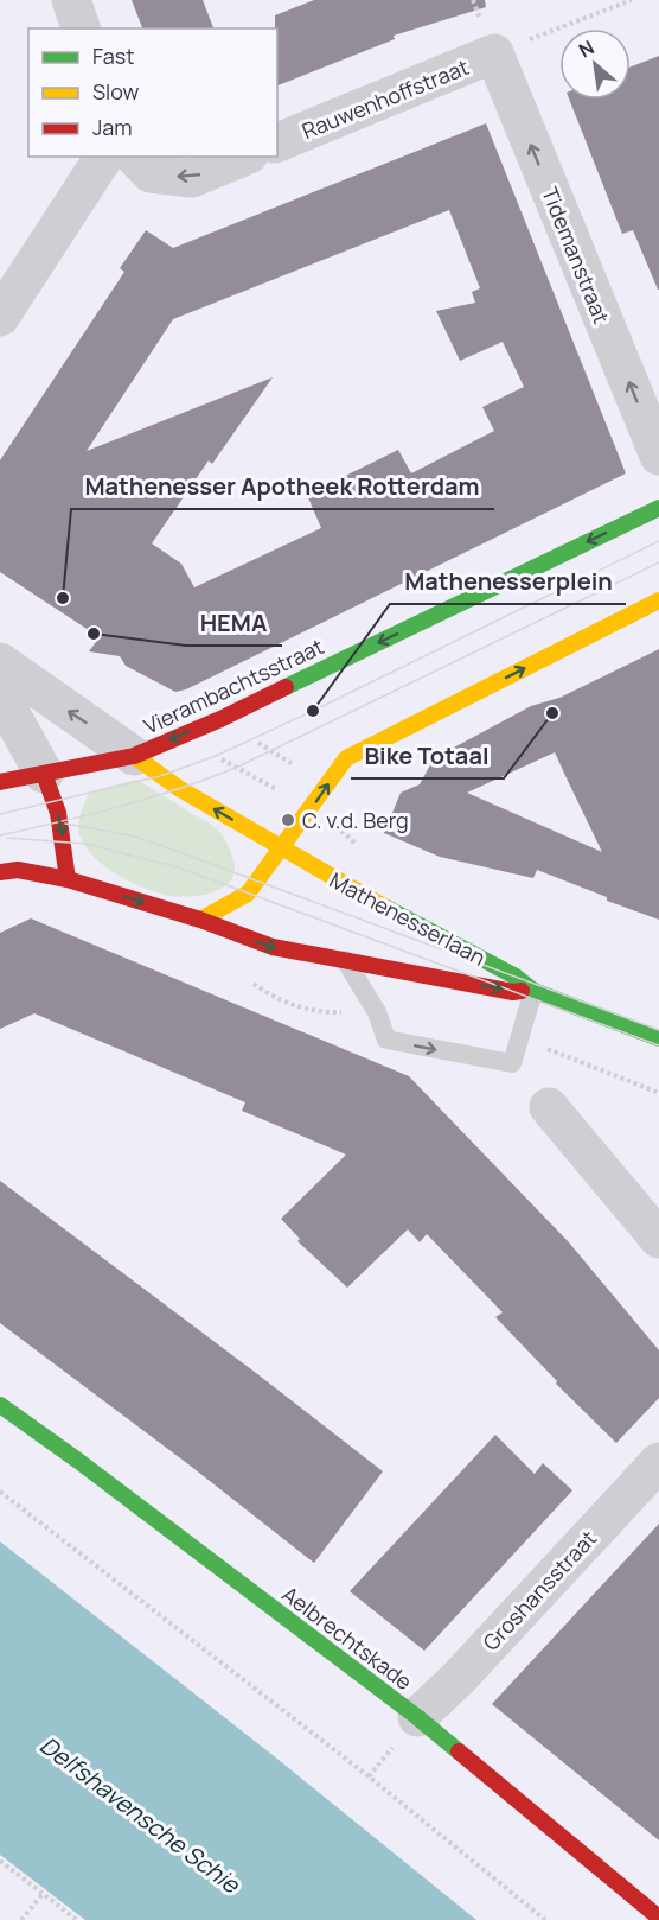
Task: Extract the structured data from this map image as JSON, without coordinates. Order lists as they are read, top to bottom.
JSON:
{
  "streets": {
    "street": [
      "Rauwenhoffstraat",
      "Tidemanstraat",
      "Vierambachtsstraat",
      "Mathenesserlaan",
      "Groshansstraat",
      "Aelbrechtskade"
    ]
  },
  "crossings": [
    ["Rauwenhoffstraat", "Tidemanstraat"],
    ["Vierambachtsstraat", "Mathenesserlaan"],
    ["Groshansstraat", "Aelbrechtskade"]
  ],
  "one_way": ["Tidemanstraat"],
  "water": ["Delfshavensche Schie"],
  "places": [
    "Mathenesser Apotheek Rotterdam",
    "HEMA",
    "Mathenesserplein",
    "Bike Totaal",
    "C. v.d. Berg"
  ],
  "legend": ["Fast", "Slow", "Jam"],
  "north": "top left"
}
